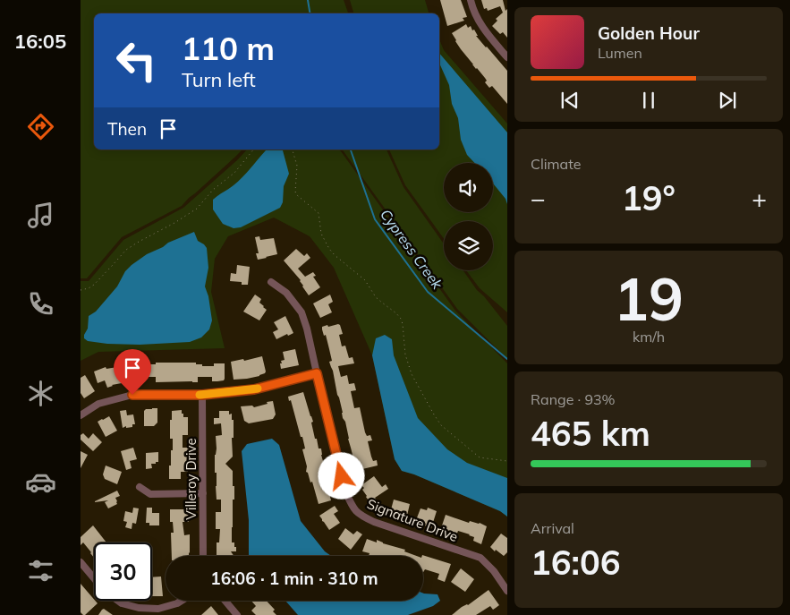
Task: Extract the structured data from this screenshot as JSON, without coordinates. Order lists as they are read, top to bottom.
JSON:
{
  "streets": {
    "street": ["Villeroy Drive", "Signature Drive"]
  },
  "water": ["Cypress Creek"],
  "page": {
    "tabs": "16:05",
    "turn": ["110 m", "Turn left"],
    "song": ["Golden Hour", "Lumen"],
    "then": "Then",
    "tile": [
      "Climate",
      ["19", "km/h"],
      ["Range · 93%", "465 km"],
      ["Arrival", "16:06"]
    ],
    "heat": ["−", "19°", "+"],
    "limit": "30",
    "trip": "16:06 · 1 min · 310 m"
  }
}
